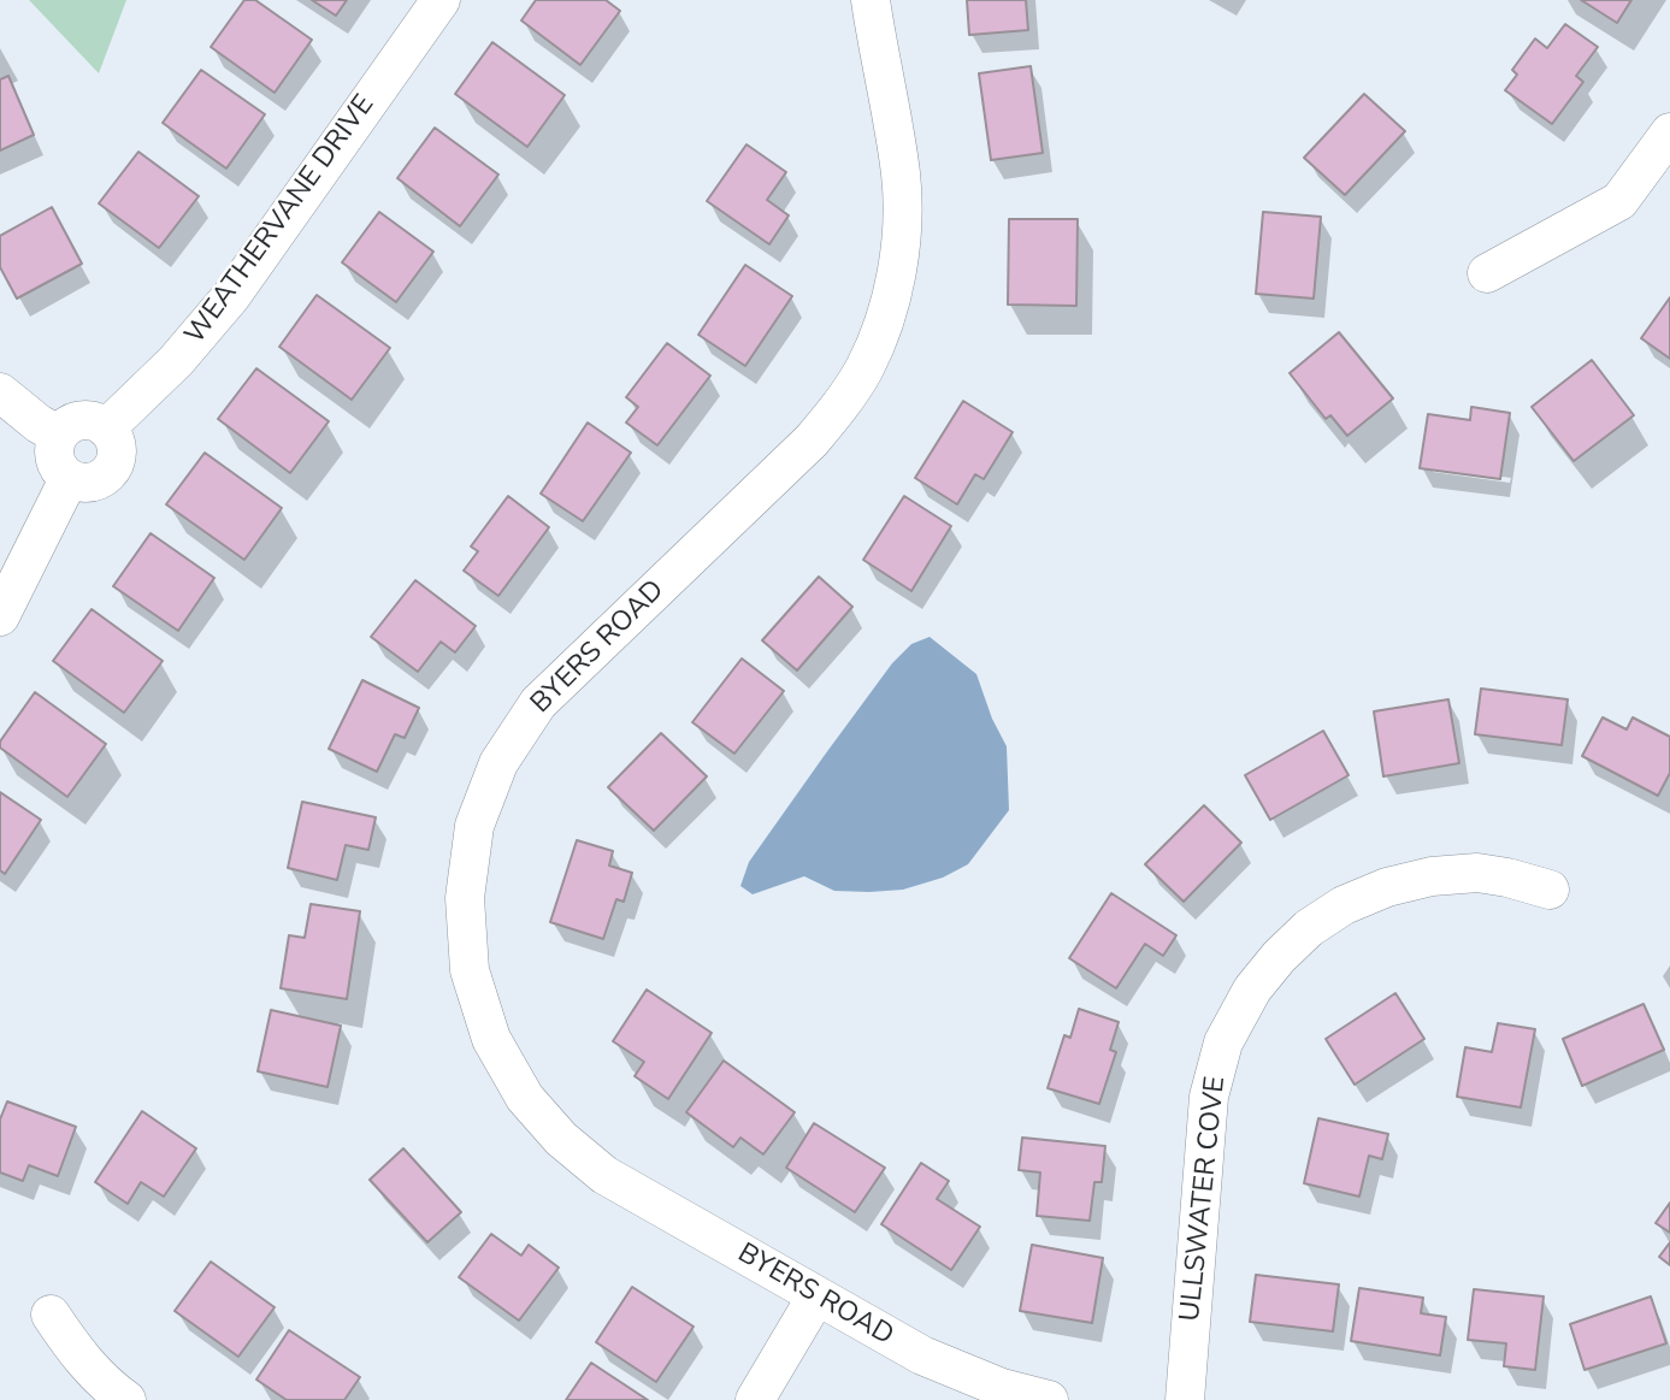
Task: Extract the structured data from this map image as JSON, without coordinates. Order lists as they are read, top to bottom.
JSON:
{
  "streets": {
    "street": ["WEATHERVANE DRIVE", "BYERS ROAD", "ULLSWATER COVE"]
  }
}
